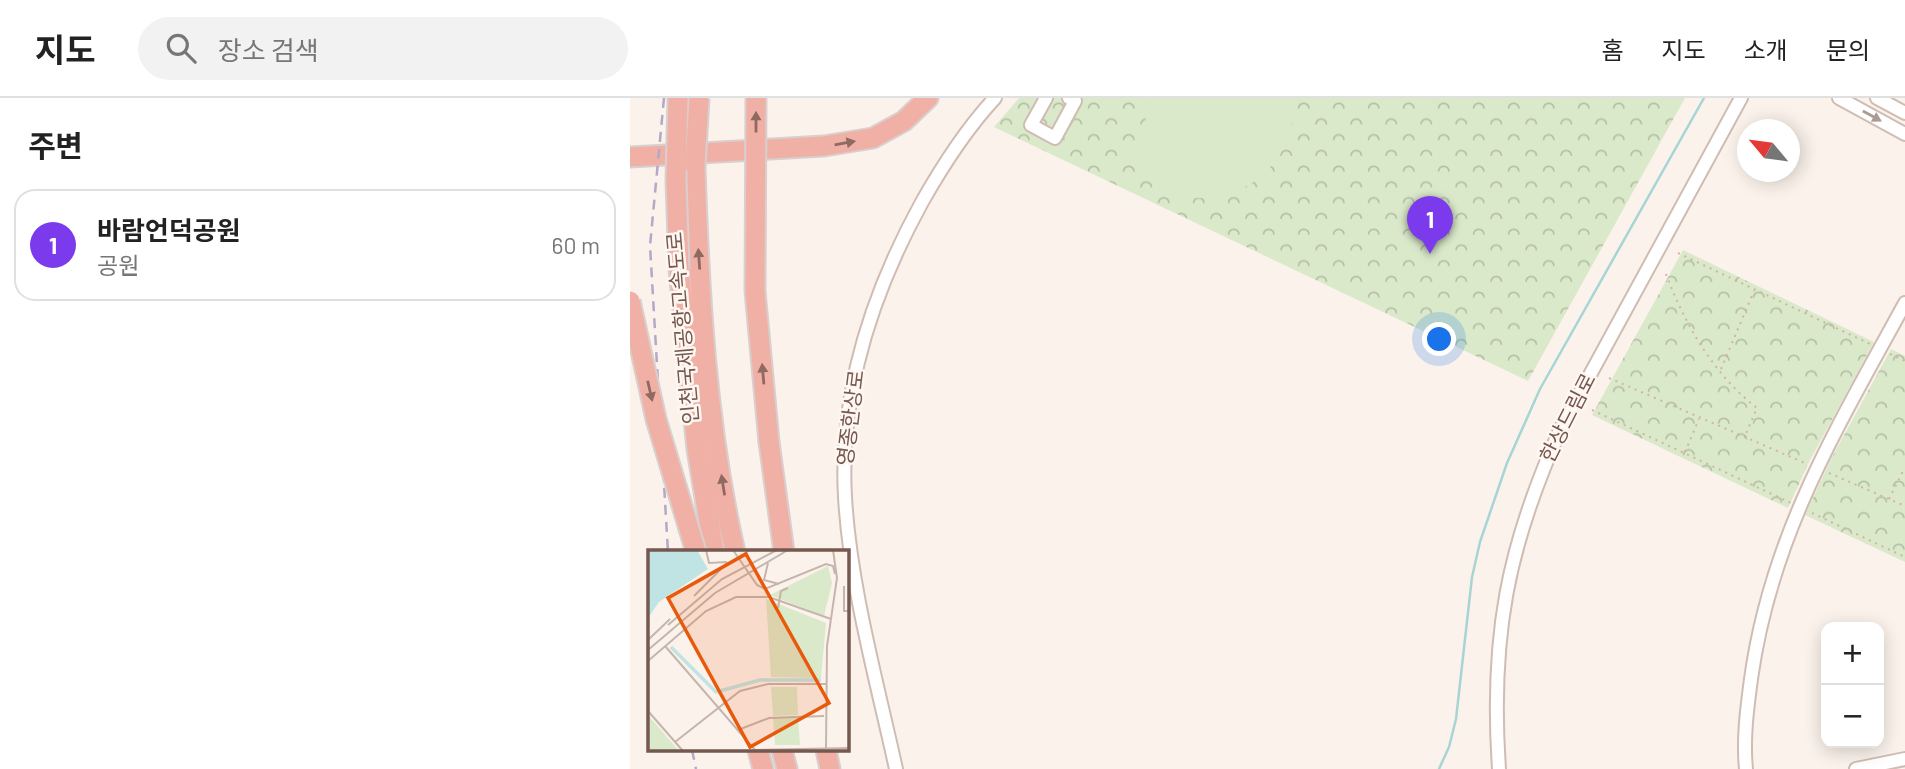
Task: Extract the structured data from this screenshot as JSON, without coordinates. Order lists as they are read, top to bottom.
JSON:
{
  "streets": {
    "highway": ["인천국제공항고속도로"],
    "street": ["영종한상로", "한상드림로"]
  },
  "north": "top left",
  "page": {
    "header": "지도",
    "search": "장소 검색",
    "nav": [
      "홈",
      "지도",
      "소개",
      "문의"
    ],
    "heading": "주변",
    "list": [
      {
        "mark": "1",
        "name": "바람언덕공원",
        "note": "공원",
        "value": "60 m"
      }
    ],
    "pins": "1",
    "map_buttons": ["+", "−"]
  }
}
